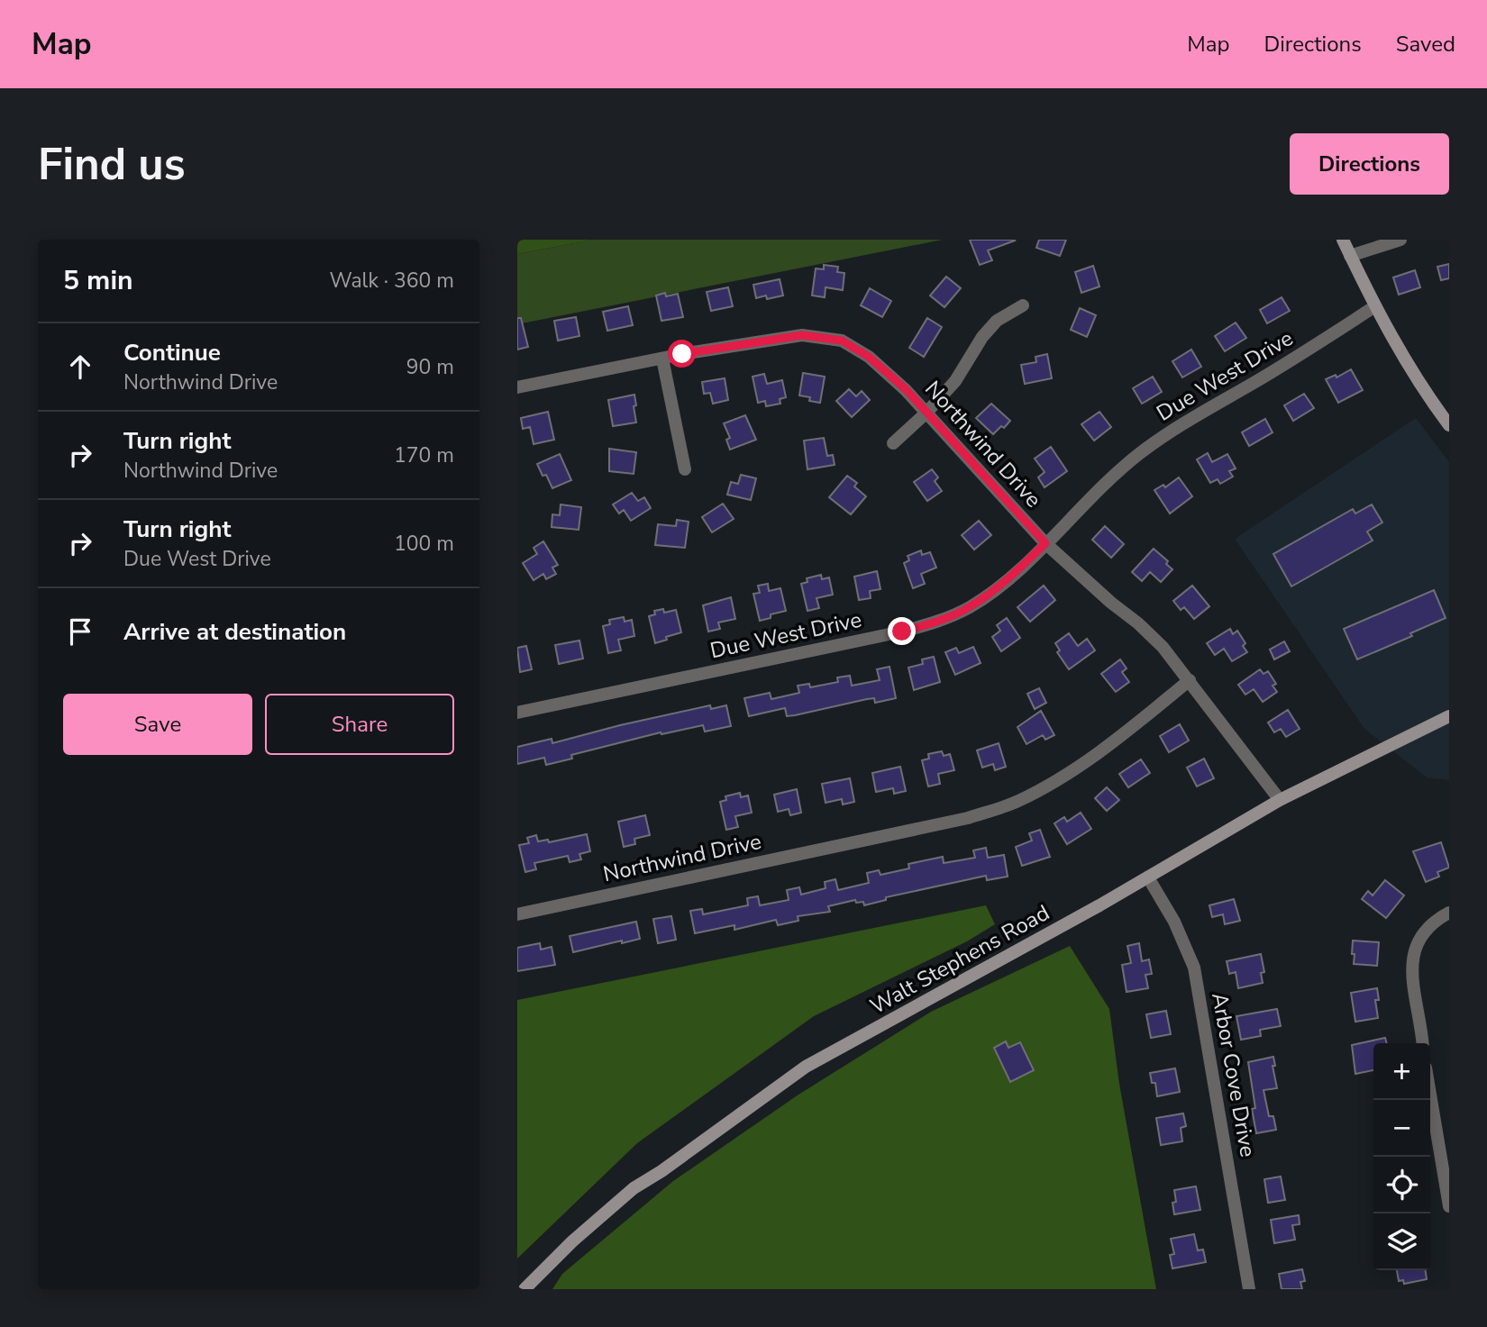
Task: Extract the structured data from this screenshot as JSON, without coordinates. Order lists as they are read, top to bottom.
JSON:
{
  "streets": {
    "street": [
      "Due West Drive",
      "Northwind Drive",
      "Walt Stephens Road",
      "Arbor Cove Drive"
    ]
  },
  "crossings": [
    ["Due West Drive", "Northwind Drive"],
    ["Northwind Drive", "Walt Stephens Road"],
    ["Walt Stephens Road", "Arbor Cove Drive"]
  ],
  "page": {
    "header": "Map",
    "nav": ["Map", "Directions", "Saved"],
    "buttons": [
      "Directions",
      ["Save", "Share"]
    ],
    "title": "Find us",
    "heading": ["5 min", "Walk · 360 m"],
    "list": [
      ["Continue", "Northwind Drive", "90 m"],
      ["Turn right", "Northwind Drive", "170 m"],
      ["Turn right", "Due West Drive", "100 m"],
      "Arrive at destination"
    ],
    "map_buttons": ["+", "−"]
  }
}
